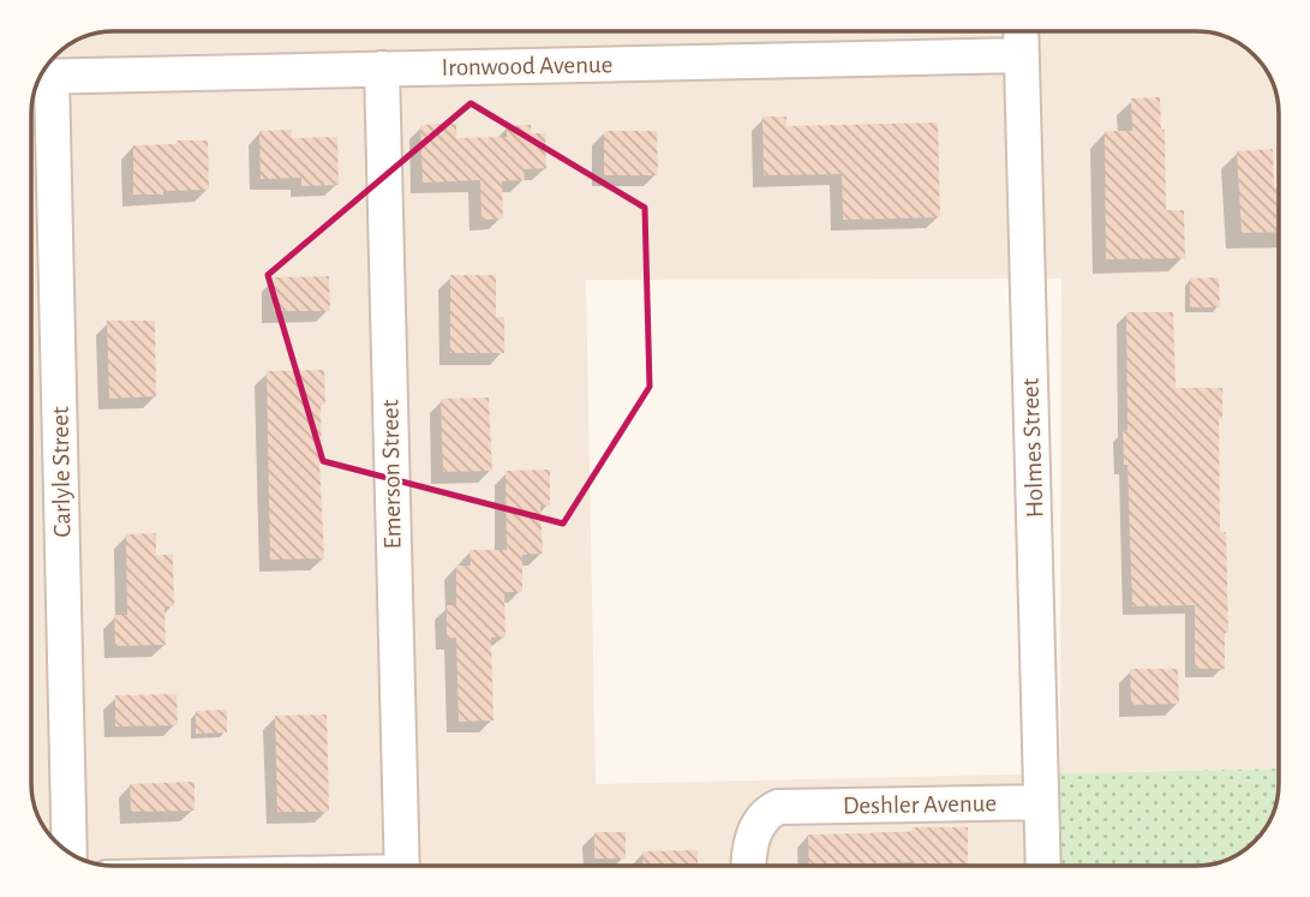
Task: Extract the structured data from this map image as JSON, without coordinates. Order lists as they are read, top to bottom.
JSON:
{
  "streets": {
    "street": [
      "Ironwood Avenue",
      "Holmes Street",
      "Carlyle Street",
      "Emerson Street",
      "Deshler Avenue"
    ]
  },
  "crossings": [
    ["Ironwood Avenue", "Holmes Street"],
    ["Ironwood Avenue", "Carlyle Street"],
    ["Ironwood Avenue", "Emerson Street"],
    ["Holmes Street", "Deshler Avenue"]
  ]
}
